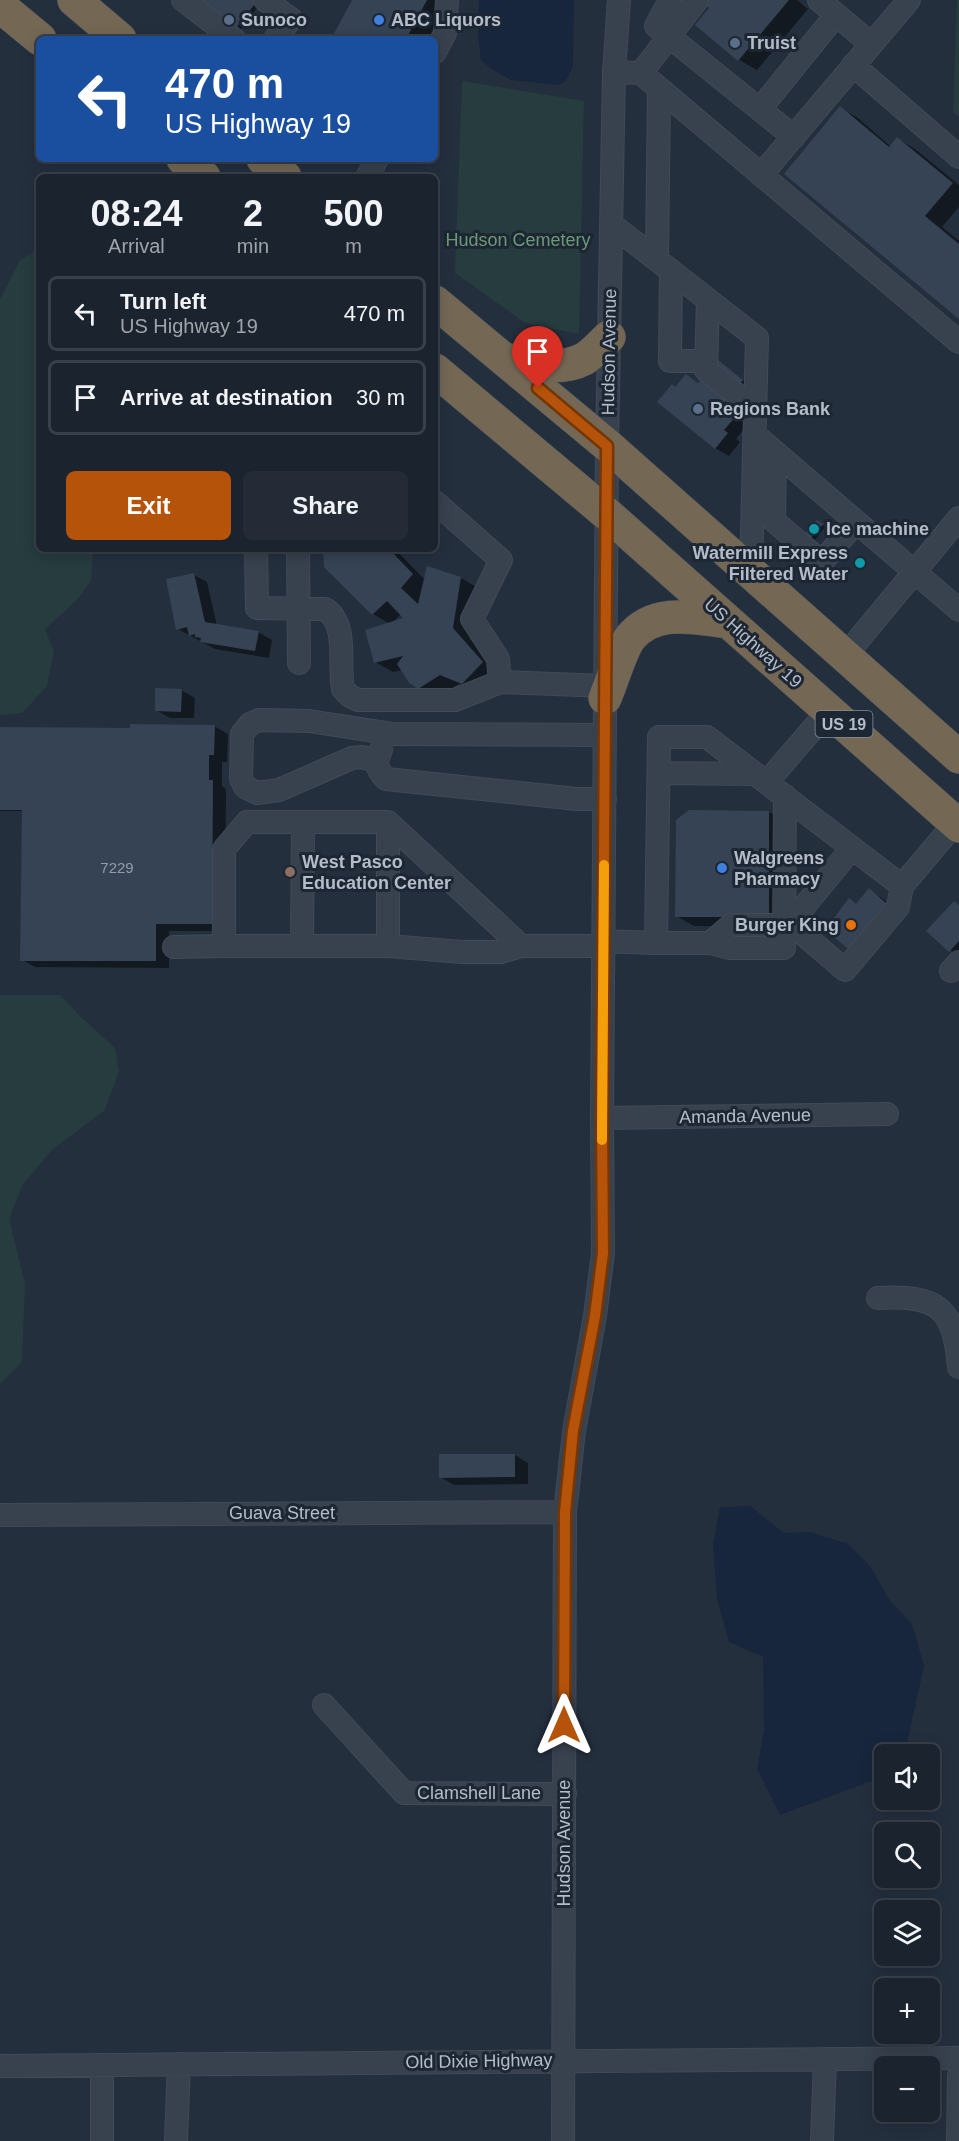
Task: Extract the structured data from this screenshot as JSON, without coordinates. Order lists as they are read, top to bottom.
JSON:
{
  "streets": {
    "highway": ["US Highway 19", "US 19"],
    "street": [
      "Hudson Avenue",
      "Amanda Avenue",
      "Guava Street",
      "Clamshell Lane",
      "Old Dixie Highway"
    ]
  },
  "crossings": [
    ["Hudson Avenue", "US Highway 19"],
    ["Hudson Avenue", "US 19"],
    ["Hudson Avenue", "Amanda Avenue"],
    ["Hudson Avenue", "Guava Street"],
    ["Hudson Avenue", "Clamshell Lane"],
    ["Hudson Avenue", "Old Dixie Highway"]
  ],
  "parks": ["Hudson Cemetery"],
  "places": [
    "Sunoco",
    "ABC Liquors",
    "Truist",
    "Regions Bank",
    "Ice machine",
    "Watermill Express Filtered Water",
    "Walgreens Pharmacy",
    "West Pasco Education Center",
    "Burger King"
  ],
  "house_numbers": ["7229"],
  "page": {
    "turn": ["470 m", "US Highway 19"],
    "eta": [
      "08:24",
      "Arrival",
      "2",
      "min",
      "500",
      "m"
    ],
    "list": [
      {
        "name": "Turn left",
        "note": "US Highway 19",
        "value": "470 m"
      },
      {
        "name": "Arrive at destination",
        "value": "30 m"
      }
    ],
    "buttons": ["Exit", "Share"],
    "map_buttons": ["+", "−"]
  }
}
